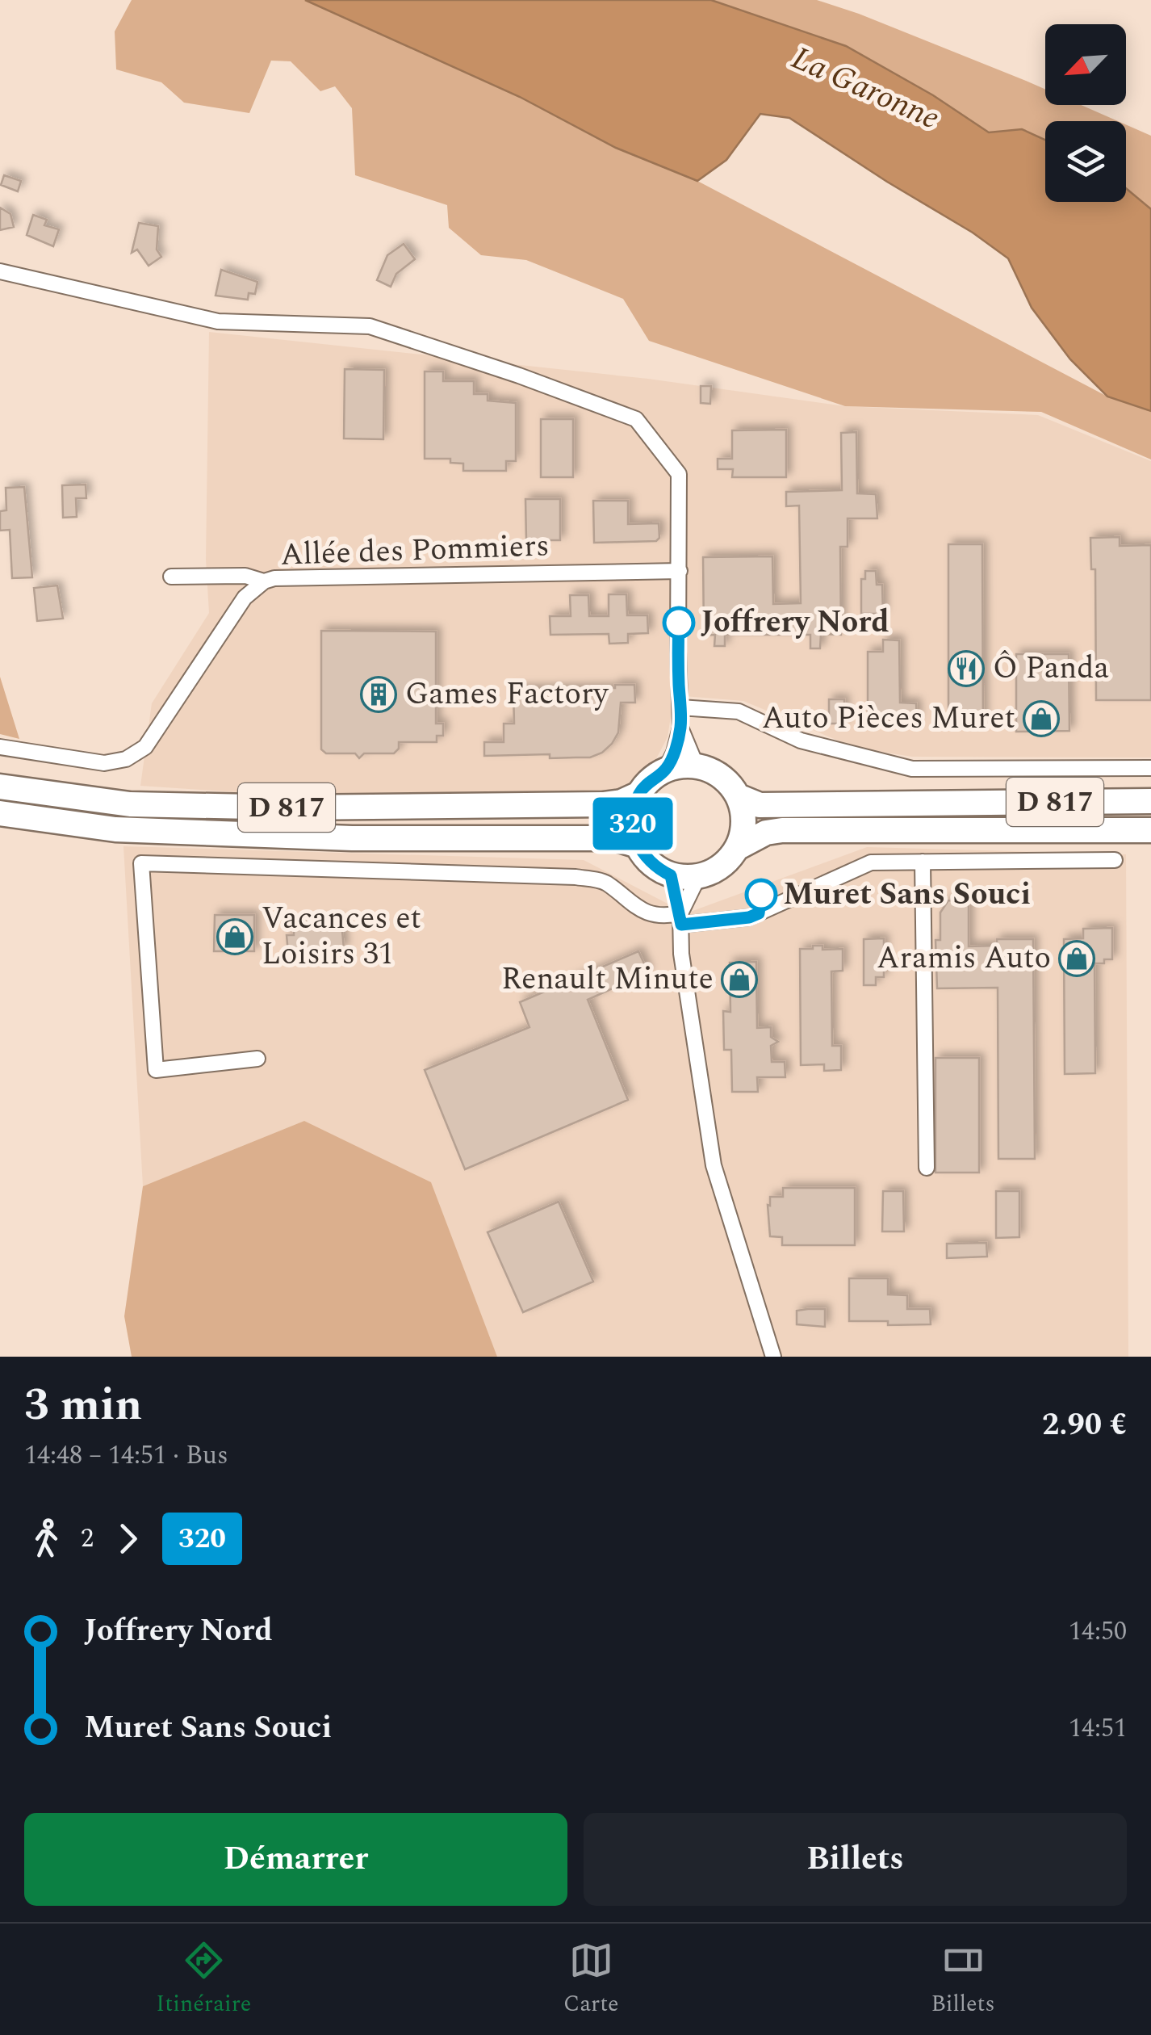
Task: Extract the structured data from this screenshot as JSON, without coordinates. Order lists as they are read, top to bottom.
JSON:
{
  "streets": {
    "main road": ["D 817"],
    "street": ["Allée des Pommiers"]
  },
  "water": ["La Garonne"],
  "places": {
    "other": ["Joffrery Nord", "Muret Sans Souci"],
    "restaurant": ["Ô Panda"],
    "building": ["Games Factory"],
    "shop": [
      "Auto Pièces Muret",
      "Vacances et Loisirs 31",
      "Aramis Auto",
      "Renault Minute"
    ]
  },
  "lines": ["bus line 320"],
  "north": "bottom left",
  "page": {
    "on_map": "320",
    "heading": ["3 min", "14:48 – 14:51 · Bus", "2.90 €"],
    "legs": ["2", "320"],
    "list": [
      {
        "name": "Joffrery Nord",
        "value": "14:50"
      },
      {
        "name": "Muret Sans Souci",
        "value": "14:51"
      }
    ],
    "buttons": ["Démarrer", "Billets"],
    "tabs": ["Itinéraire", "Carte", "Billets"]
  }
}
